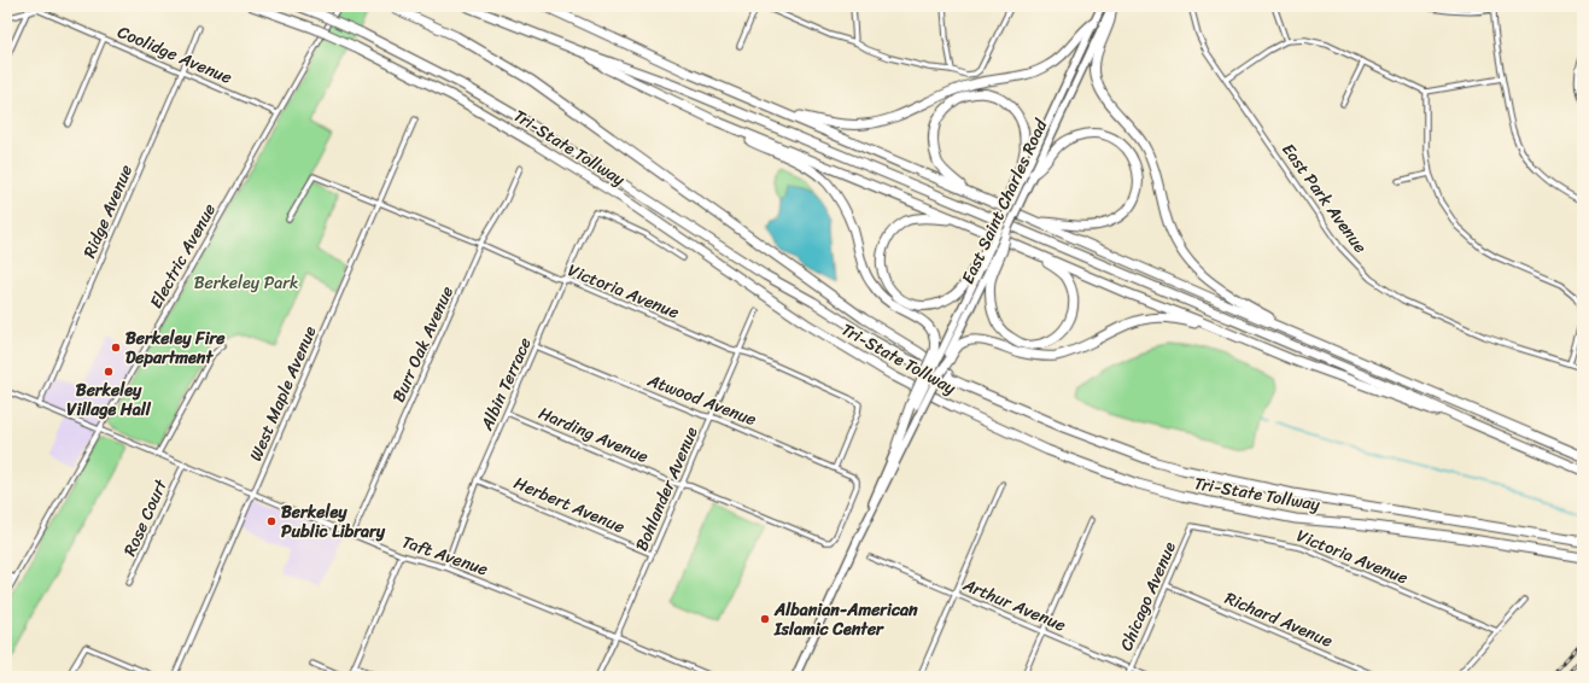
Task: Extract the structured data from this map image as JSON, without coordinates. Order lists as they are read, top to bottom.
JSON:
{
  "streets": {
    "highway": ["Tri-State Tollway"],
    "main road": ["East Saint Charles Road"],
    "street": [
      "Coolidge Avenue",
      "East Park Avenue",
      "Ridge Avenue",
      "Electric Avenue",
      "Victoria Avenue",
      "Burr Oak Avenue",
      "Albin Terrace",
      "West Maple Avenue",
      "Atwood Avenue",
      "Harding Avenue",
      "Bohlander Avenue",
      "Herbert Avenue",
      "Rose Court",
      "Taft Avenue",
      "Chicago Avenue",
      "Arthur Avenue",
      "Richard Avenue"
    ]
  },
  "crossings": [
    ["Coolidge Avenue", "Ridge Avenue"],
    ["Coolidge Avenue", "Electric Avenue"],
    ["Ridge Avenue", "Taft Avenue"],
    ["Electric Avenue", "Taft Avenue"],
    ["Victoria Avenue", "Burr Oak Avenue"],
    ["Victoria Avenue", "Albin Terrace"],
    ["Victoria Avenue", "West Maple Avenue"],
    ["Victoria Avenue", "Atwood Avenue"],
    ["Victoria Avenue", "Bohlander Avenue"],
    ["Victoria Avenue", "Chicago Avenue"],
    ["Burr Oak Avenue", "Taft Avenue"],
    ["Albin Terrace", "Atwood Avenue"],
    ["Albin Terrace", "Harding Avenue"],
    ["Albin Terrace", "Herbert Avenue"],
    ["Albin Terrace", "Taft Avenue"],
    ["West Maple Avenue", "Taft Avenue"],
    ["Atwood Avenue", "Harding Avenue"],
    ["Atwood Avenue", "Bohlander Avenue"],
    ["Harding Avenue", "Bohlander Avenue"],
    ["Bohlander Avenue", "Herbert Avenue"],
    ["Bohlander Avenue", "Taft Avenue"],
    ["Rose Court", "Taft Avenue"],
    ["Chicago Avenue", "Arthur Avenue"],
    ["Chicago Avenue", "Richard Avenue"]
  ],
  "parks": ["Berkeley Park"],
  "places": [
    "Berkeley Fire Department",
    "Berkeley Village Hall",
    "Berkeley Public Library",
    "Albanian-American Islamic Center"
  ]
}
